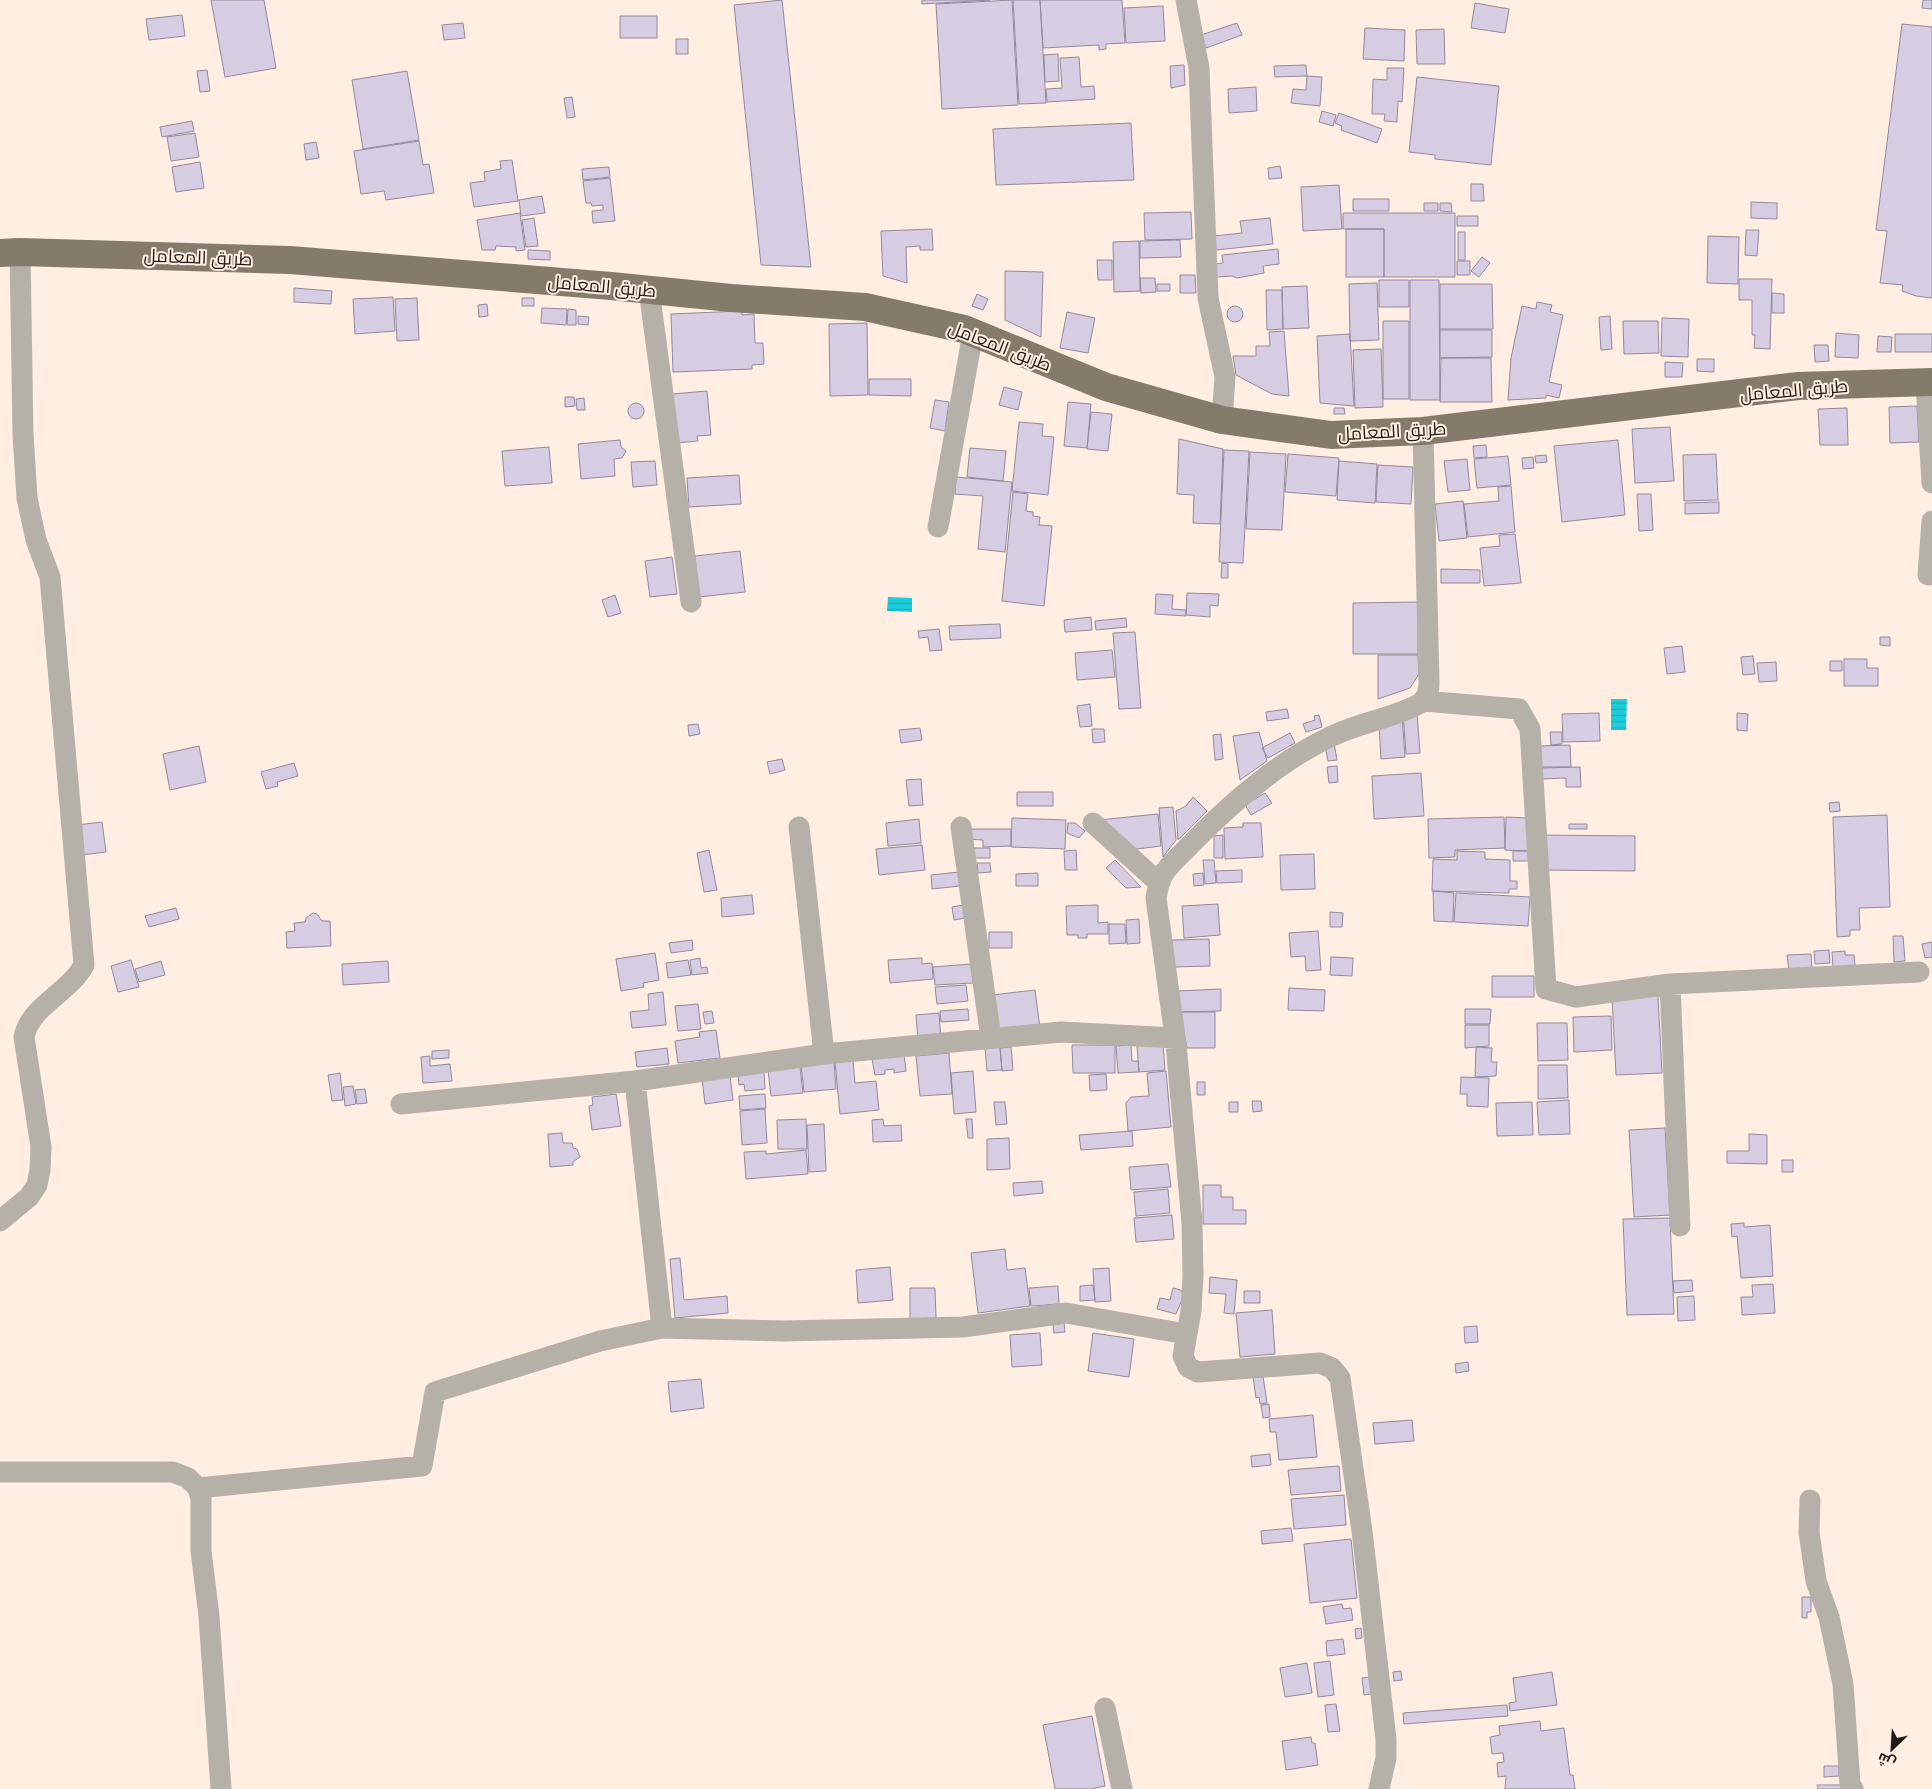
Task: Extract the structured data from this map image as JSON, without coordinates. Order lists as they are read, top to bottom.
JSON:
{
  "streets": {
    "main road": ["طريق المعامل"]
  },
  "north": "bottom left"
}
